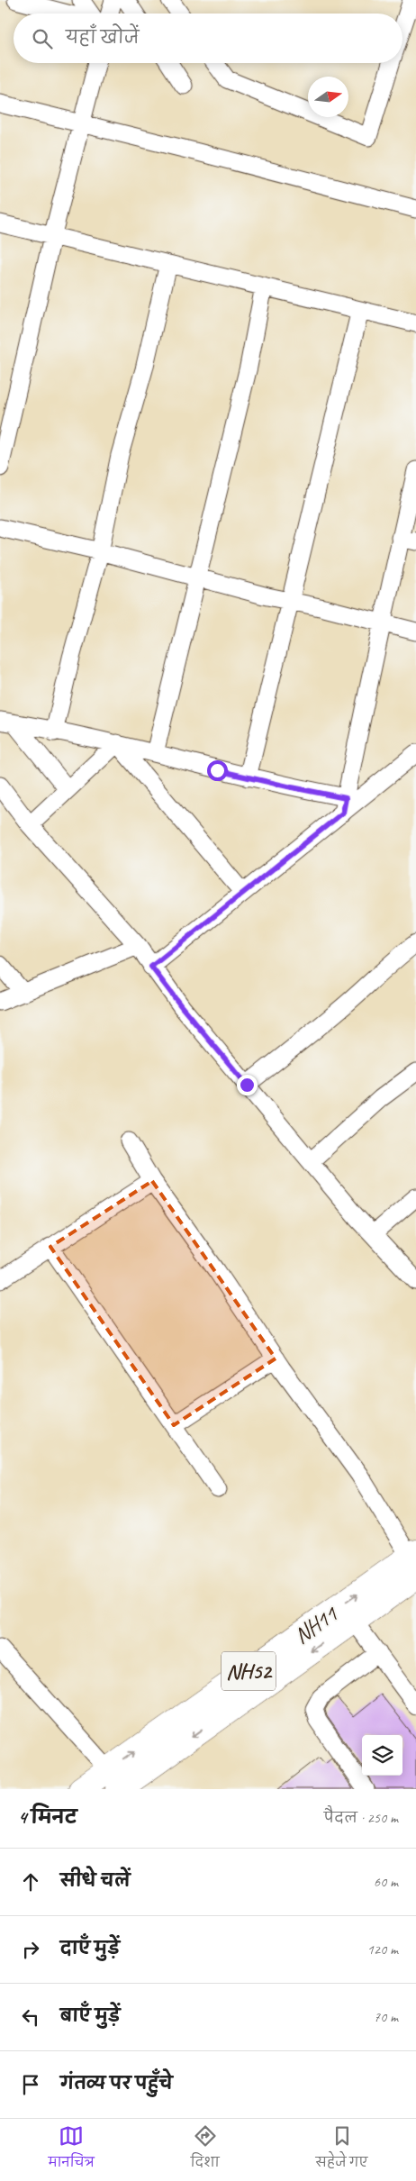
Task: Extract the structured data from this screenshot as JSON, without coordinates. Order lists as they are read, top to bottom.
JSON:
{
  "streets": {
    "highway": ["NH11", "NH52"]
  },
  "crossings": [
    ["NH11", "NH52"]
  ],
  "north": "right",
  "page": {
    "search": "यहाँ खोजें",
    "heading": ["4 मिनट", "पैदल · 250 m"],
    "list": [
      ["सीधे चलें", "60 m"],
      ["दाएँ मुड़ें", "120 m"],
      ["बाएँ मुड़ें", "70 m"],
      "गंतव्य पर पहुँचे"
    ],
    "nav": ["मानचित्र", "दिशा", "सहेजे गए"]
  }
}
